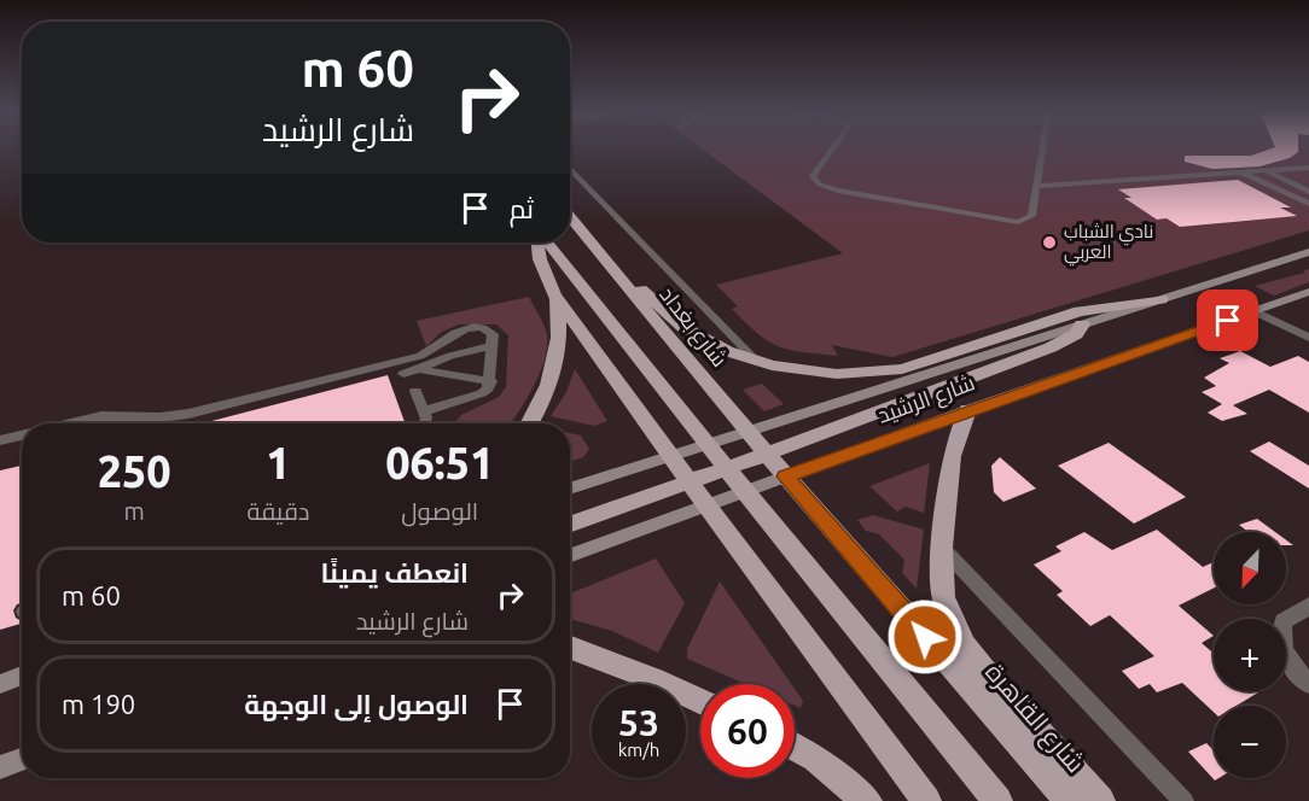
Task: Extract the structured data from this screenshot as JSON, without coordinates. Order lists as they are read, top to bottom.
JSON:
{
  "streets": {
    "main road": ["شارع بغداد", "شارع الرشيد", "شارع القاهرة"]
  },
  "crossings": [
    ["شارع بغداد", "شارع الرشيد"],
    ["شارع بغداد", "شارع القاهرة"],
    ["شارع الرشيد", "شارع القاهرة"]
  ],
  "places": ["نادي الشباب العربي"],
  "north": "bottom left",
  "page": {
    "turn": ["60 m", "شارع الرشيد"],
    "then": "ثم",
    "eta": [
      "06:51",
      "الوصول",
      "1",
      "دقيقة",
      "250",
      "m"
    ],
    "map_buttons": ["+", "−"],
    "list": [
      {
        "name": "انعطف يمينًا",
        "note": "شارع الرشيد",
        "value": "60 m"
      },
      {
        "name": "الوصول إلى الوجهة",
        "value": "190 m"
      }
    ],
    "speed": "53 km/h",
    "limit": "60"
  }
}
